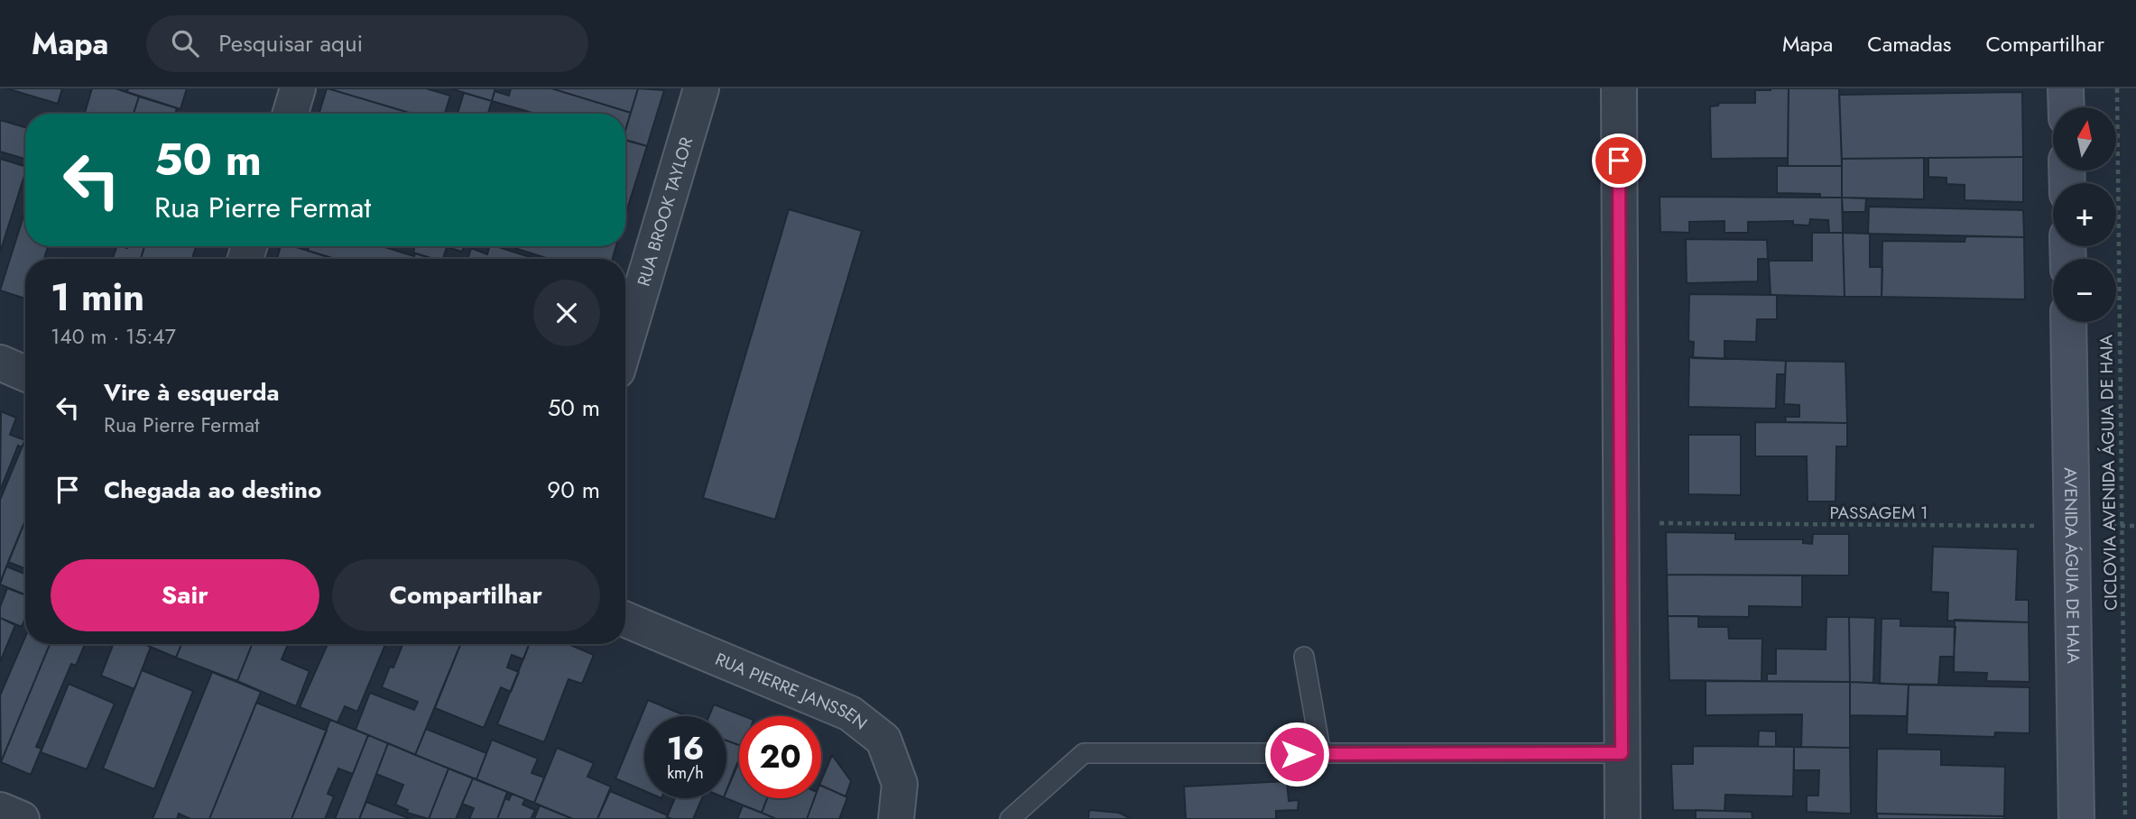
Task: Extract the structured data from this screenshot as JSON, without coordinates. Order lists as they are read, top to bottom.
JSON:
{
  "streets": {
    "main road": ["AVENIDA ÁGUIA DE HAIA"],
    "street": ["RUA BROOK TAYLOR", "RUA PIERRE JANSSEN"],
    "path": ["CICLOVIA AVENIDA ÁGUIA DE HAIA", "PASSAGEM 1"]
  },
  "crossings": [
    ["CICLOVIA AVENIDA ÁGUIA DE HAIA", "PASSAGEM 1"],
    ["PASSAGEM 1", "AVENIDA ÁGUIA DE HAIA"]
  ],
  "north": "top",
  "page": {
    "header": "Mapa",
    "search": "Pesquisar aqui",
    "nav": ["Mapa", "Camadas", "Compartilhar"],
    "map_buttons": ["+", "−"],
    "turn": ["50 m", "Rua Pierre Fermat"],
    "heading": ["1 min", "140 m · 15:47"],
    "list": [
      {
        "name": "Vire à esquerda",
        "note": "Rua Pierre Fermat",
        "value": "50 m"
      },
      {
        "name": "Chegada ao destino",
        "value": "90 m"
      }
    ],
    "buttons": ["Sair", "Compartilhar"],
    "speed": "16 km/h",
    "limit": "20"
  }
}
